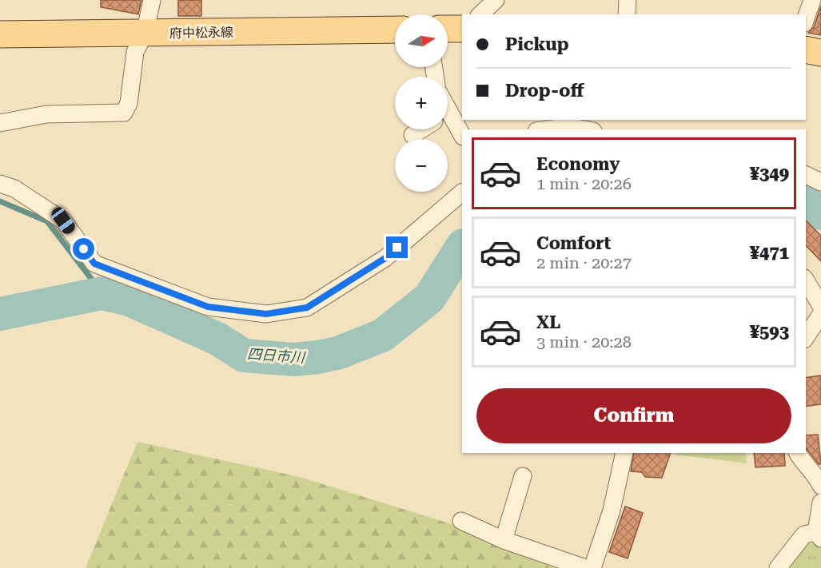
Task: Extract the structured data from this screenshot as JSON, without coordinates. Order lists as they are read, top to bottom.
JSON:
{
  "streets": {
    "main road": ["府中松永線"]
  },
  "water": ["四日市川"],
  "north": "right",
  "page": {
    "map_buttons": ["+", "−"],
    "banner": ["Pickup", "Drop-off"],
    "list": [
      {
        "name": "Economy",
        "note": "1 min · 20:26",
        "value": "¥349"
      },
      {
        "name": "Comfort",
        "note": "2 min · 20:27",
        "value": "¥471"
      },
      {
        "name": "XL",
        "note": "3 min · 20:28",
        "value": "¥593"
      }
    ],
    "buttons": "Confirm"
  }
}
